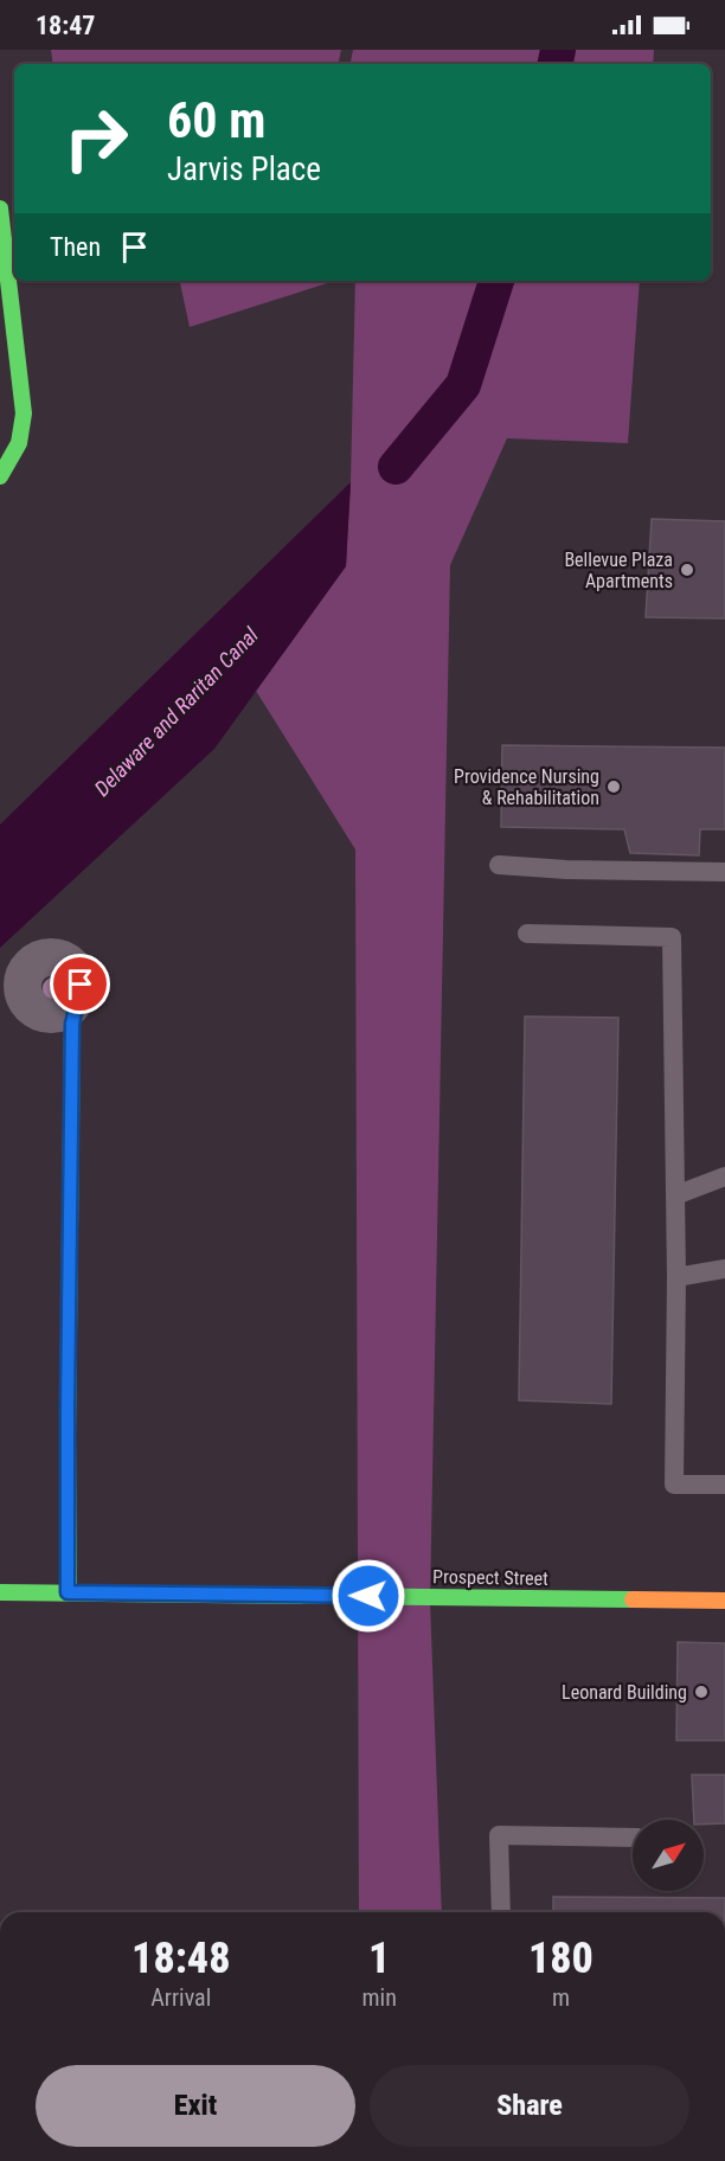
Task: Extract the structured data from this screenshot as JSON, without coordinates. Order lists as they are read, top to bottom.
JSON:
{
  "streets": {
    "street": ["Prospect Street"]
  },
  "water": ["Delaware and Raritan Canal"],
  "places": ["Bellevue Plaza Apartments", "Providence Nursing & Rehabilitation", "Leonard Building"],
  "north": "top right",
  "page": {
    "status": "18:47",
    "turn": ["60 m", "Jarvis Place"],
    "then": "Then",
    "eta": [
      "18:48",
      "Arrival",
      "1",
      "min",
      "180",
      "m"
    ],
    "buttons": ["Exit", "Share"]
  }
}
